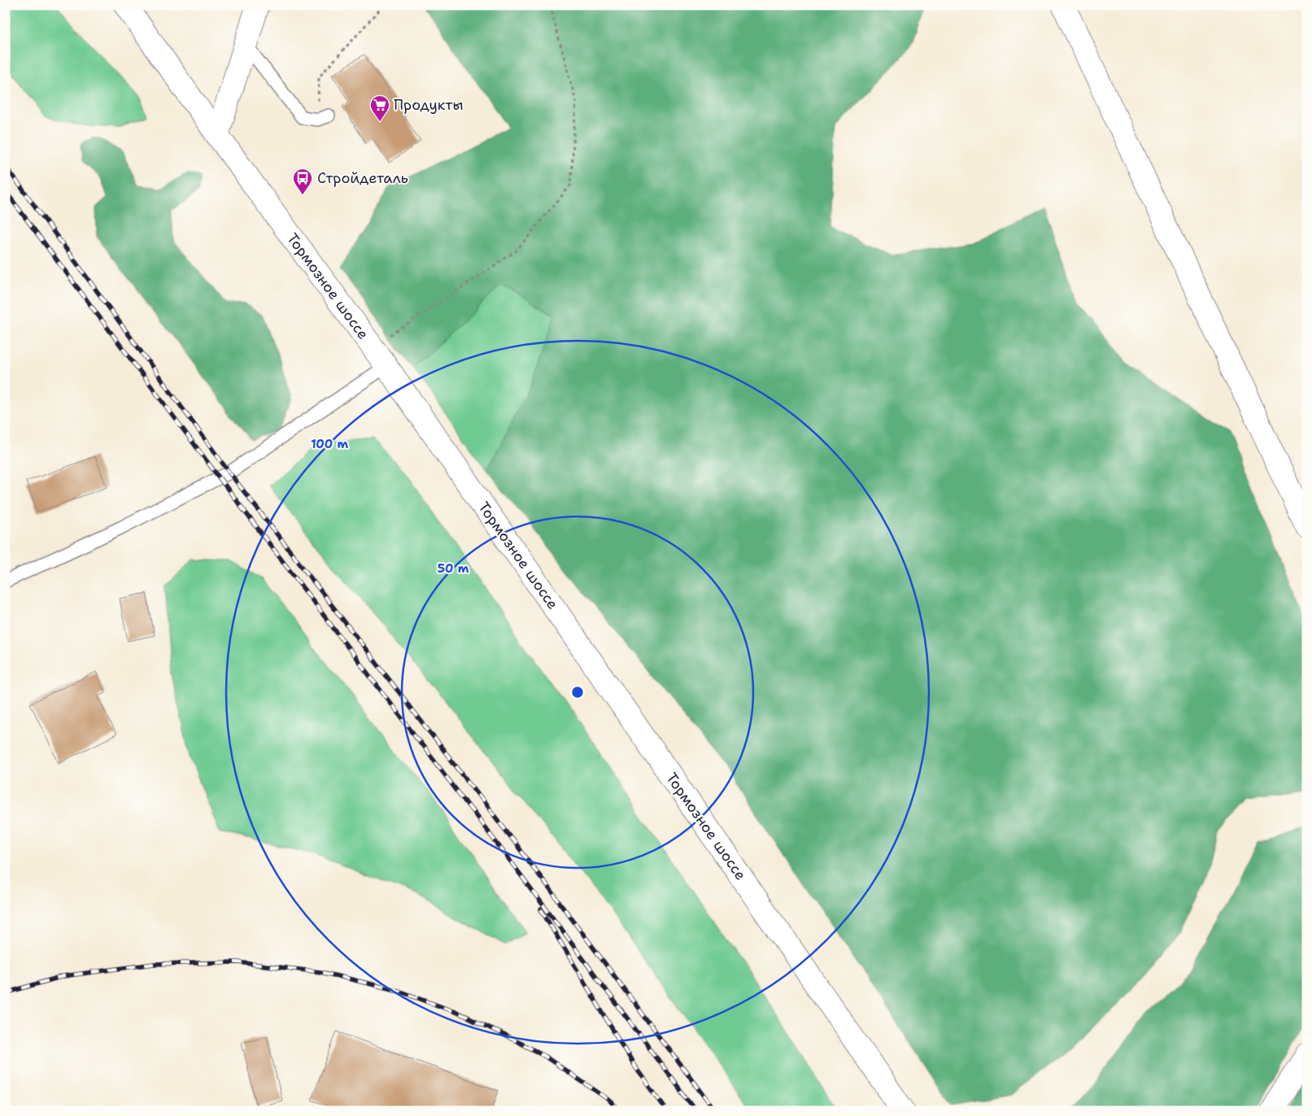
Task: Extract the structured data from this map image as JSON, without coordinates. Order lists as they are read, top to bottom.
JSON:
{
  "streets": {
    "street": ["Тормозное шоссе"]
  },
  "places": {
    "supermarket": ["Продукты"],
    "bus stop": ["Стройдеталь"]
  },
  "rings": ["100 m", "50 m"]
}
